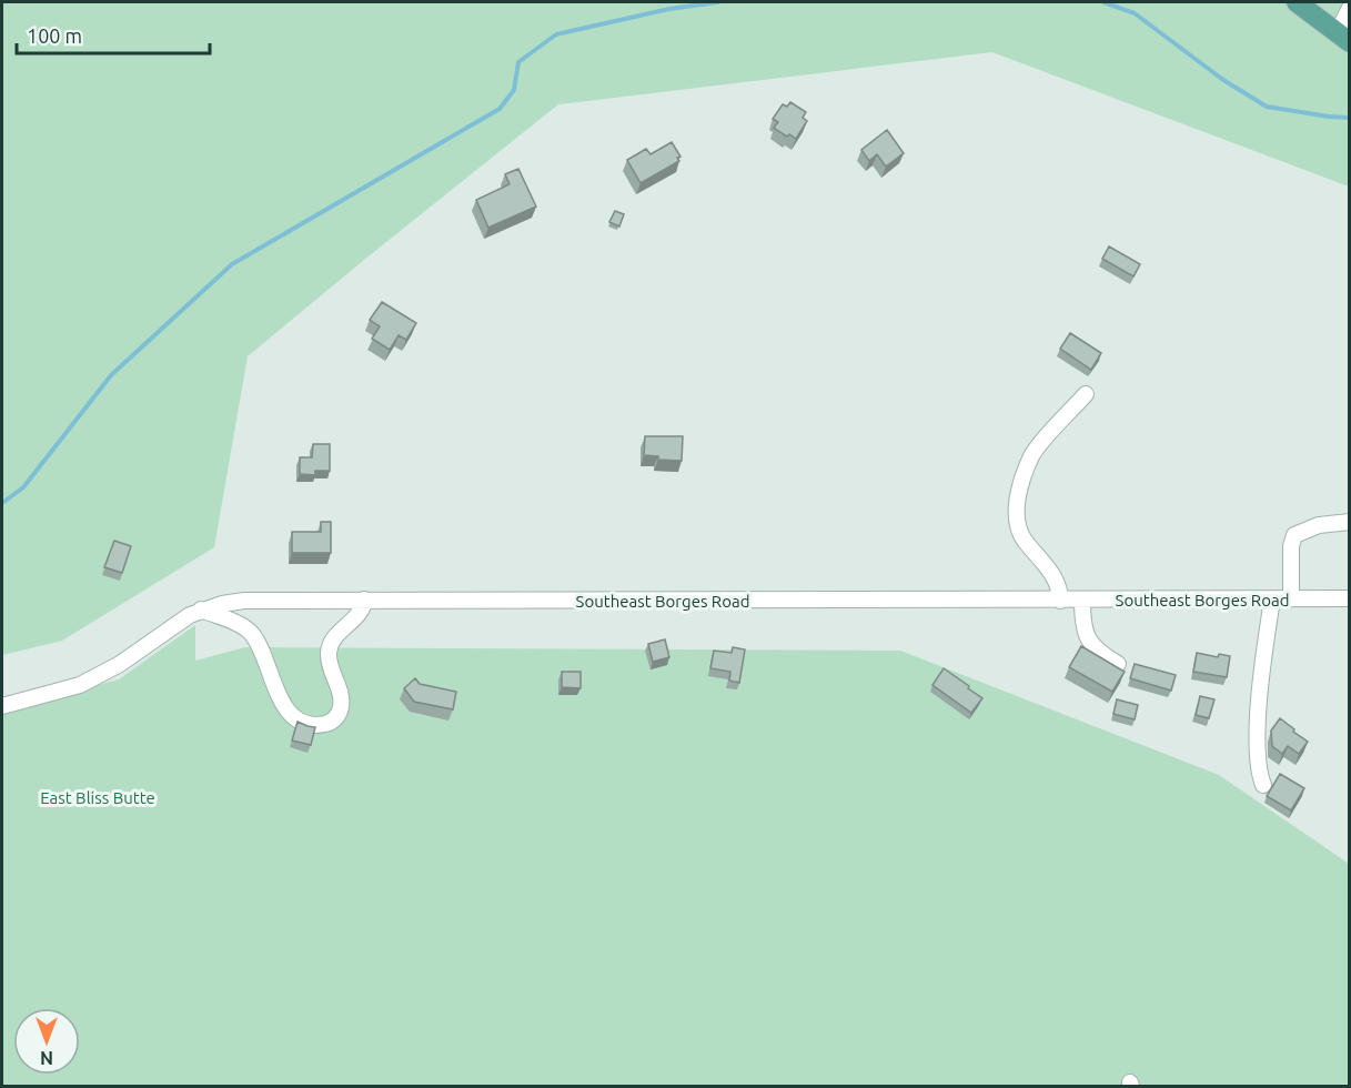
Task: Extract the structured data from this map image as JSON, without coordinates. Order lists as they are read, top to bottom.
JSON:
{
  "streets": {
    "street": ["Southeast Borges Road"]
  },
  "parks": ["East Bliss Butte"],
  "scale_bar": "100 m",
  "north": "bottom"
}
